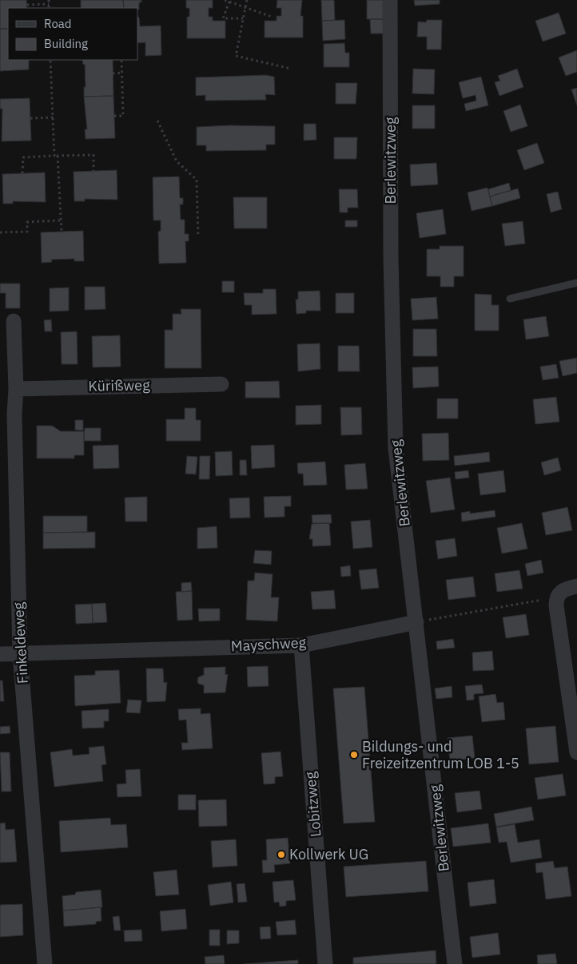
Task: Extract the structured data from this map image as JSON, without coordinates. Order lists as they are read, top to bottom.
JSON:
{
  "streets": {
    "street": [
      "Berlewitzweg",
      "Kürißweg",
      "Finkeldeweg",
      "Mayschweg",
      "Lobitzweg"
    ]
  },
  "crossings": [
    ["Berlewitzweg", "Mayschweg"],
    ["Kürißweg", "Finkeldeweg"],
    ["Finkeldeweg", "Mayschweg"],
    ["Mayschweg", "Lobitzweg"]
  ],
  "places": ["Bildungs- und Freizeitzentrum LOB 1-5", "Kollwerk UG"],
  "legend": ["Road", "Building"]
}
